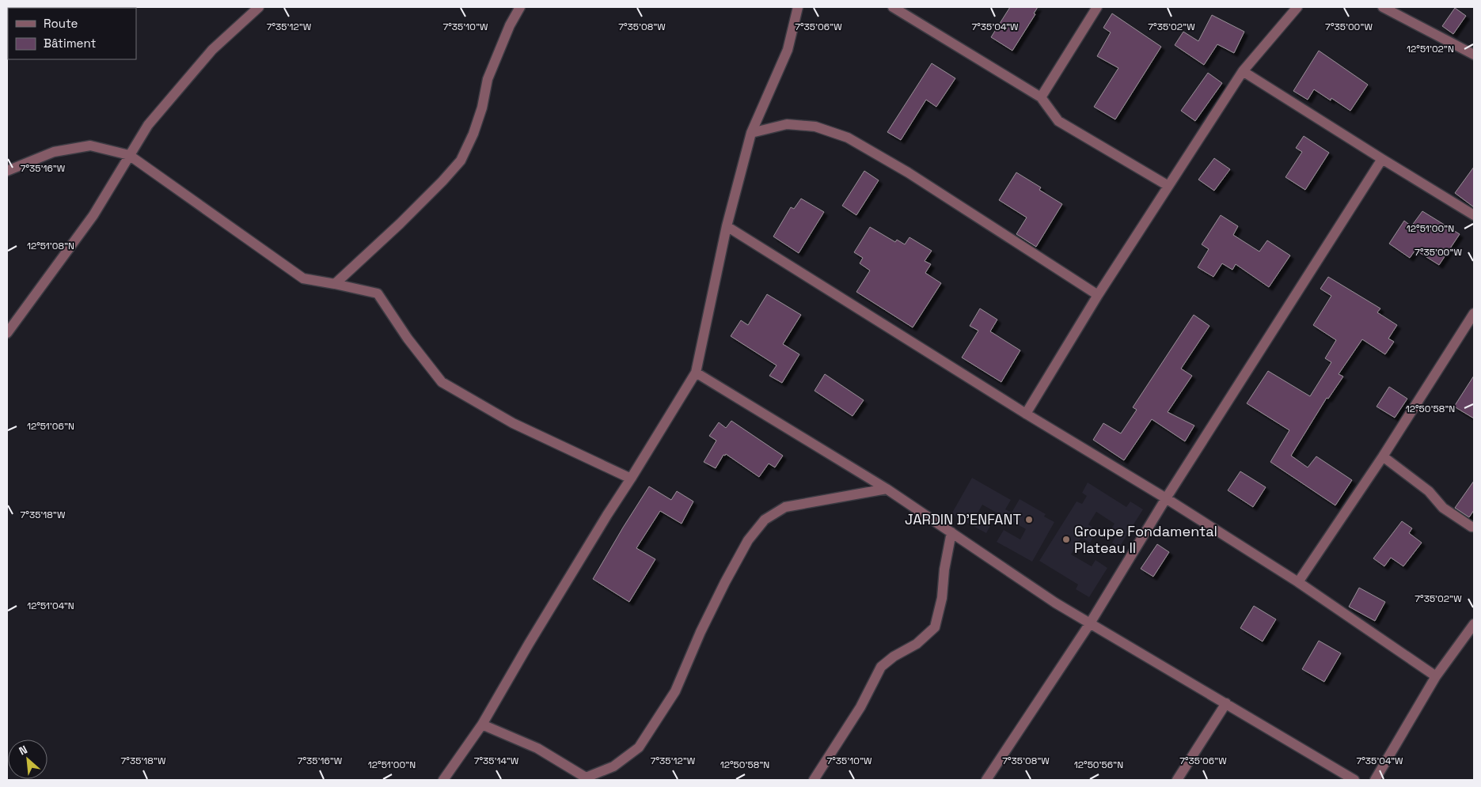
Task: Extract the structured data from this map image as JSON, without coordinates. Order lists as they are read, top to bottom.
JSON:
{
  "places": ["JARDIN D'ENFANT", "Groupe Fondamental Plateau II"],
  "legend": ["Route", "Bâtiment"],
  "north": "top left",
  "coordinates": [
    "7°35'12\"W",
    "7°35'10\"W",
    "7°35'08\"W",
    "7°35'06\"W",
    "7°35'04\"W",
    "7°35'02\"W",
    "7°35'00\"W",
    "12°51'02\"N",
    "7°35'16\"W",
    "12°51'00\"N",
    "12°51'08\"N",
    "12°50'58\"N",
    "12°51'06\"N",
    "7°35'18\"W",
    "12°51'04\"N",
    "7°35'14\"W",
    "12°50'56\"N"
  ]
}
